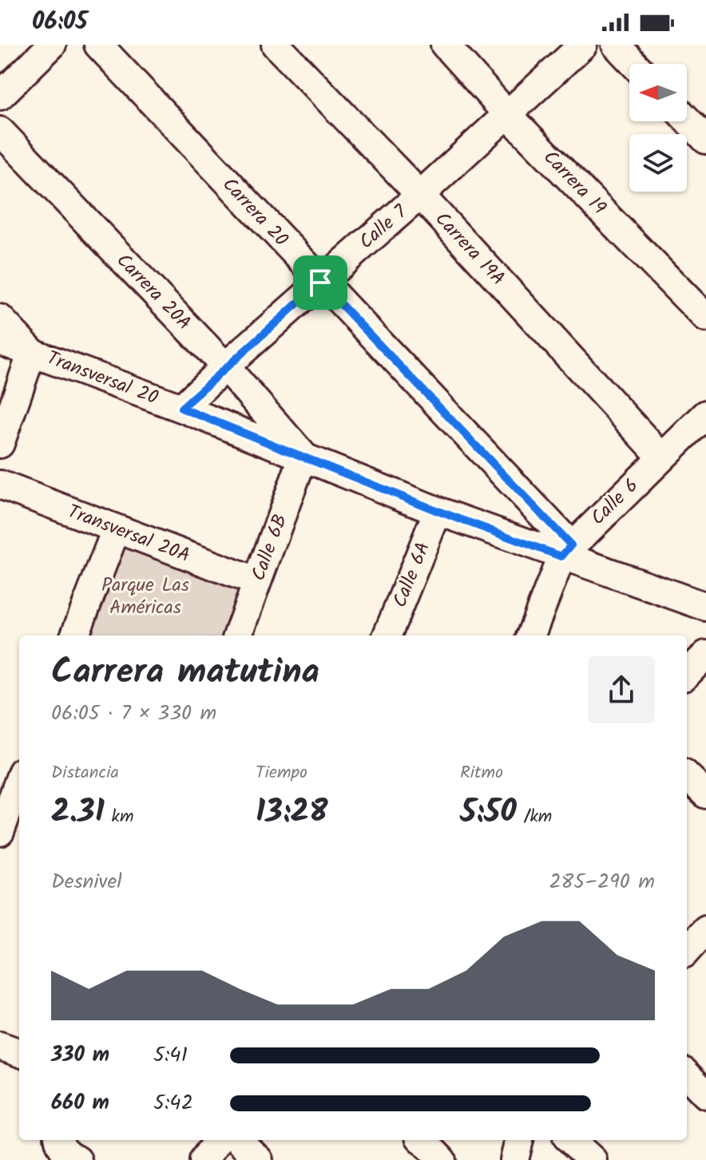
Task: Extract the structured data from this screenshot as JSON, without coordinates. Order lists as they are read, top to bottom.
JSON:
{
  "streets": {
    "street": [
      "Carrera 19",
      "Carrera 20",
      "Calle 7",
      "Carrera 19A",
      "Carrera 20A",
      "Transversal 20",
      "Calle 6",
      "Transversal 20A",
      "Calle 6B",
      "Calle 6A"
    ]
  },
  "crossings": [
    ["Carrera 19", "Calle 7"],
    ["Carrera 20", "Calle 7"],
    ["Carrera 20", "Transversal 20"],
    ["Carrera 20", "Calle 6"],
    ["Calle 7", "Carrera 19A"],
    ["Calle 7", "Carrera 20A"],
    ["Calle 7", "Transversal 20"],
    ["Carrera 19A", "Calle 6"],
    ["Carrera 20A", "Transversal 20"],
    ["Carrera 20A", "Calle 6B"],
    ["Transversal 20", "Calle 6"],
    ["Transversal 20", "Calle 6B"],
    ["Transversal 20", "Calle 6A"],
    ["Transversal 20A", "Calle 6B"]
  ],
  "parks": ["Parque Las Américas"],
  "north": "left",
  "page": {
    "status": "06:05",
    "heading": ["Carrera matutina", "06:05 · 7 × 330 m"],
    "stats": [
      ["Distancia", "2.31 km"],
      ["Tiempo", "13:28"],
      ["Ritmo", "5:50 /km"]
    ],
    "chart": ["Desnivel", "285–290 m"],
    "list": [
      {
        "name": "330 m",
        "note": "5:41"
      },
      {
        "name": "660 m",
        "note": "5:42"
      }
    ]
  }
}
